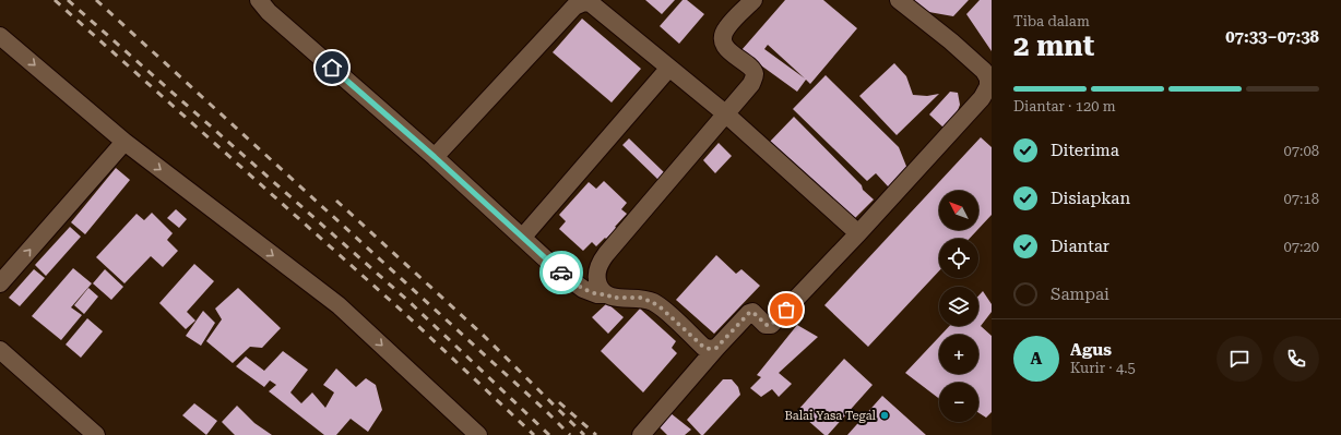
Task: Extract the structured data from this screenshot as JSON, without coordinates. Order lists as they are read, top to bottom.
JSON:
{
  "places": ["Balai Yasa Tegal"],
  "north": "top left",
  "page": {
    "heading": ["2 mnt", "Tiba dalam", "07:33–07:38"],
    "panel": ["Agus", "Kurir · 4.5"],
    "bar": "Diantar · 120 m",
    "list": [
      ["Diterima", "07:08"],
      ["Disiapkan", "07:18"],
      ["Diantar", "07:20"],
      "Sampai"
    ],
    "map_buttons": ["+", "−"],
    "round": "A"
  }
}
